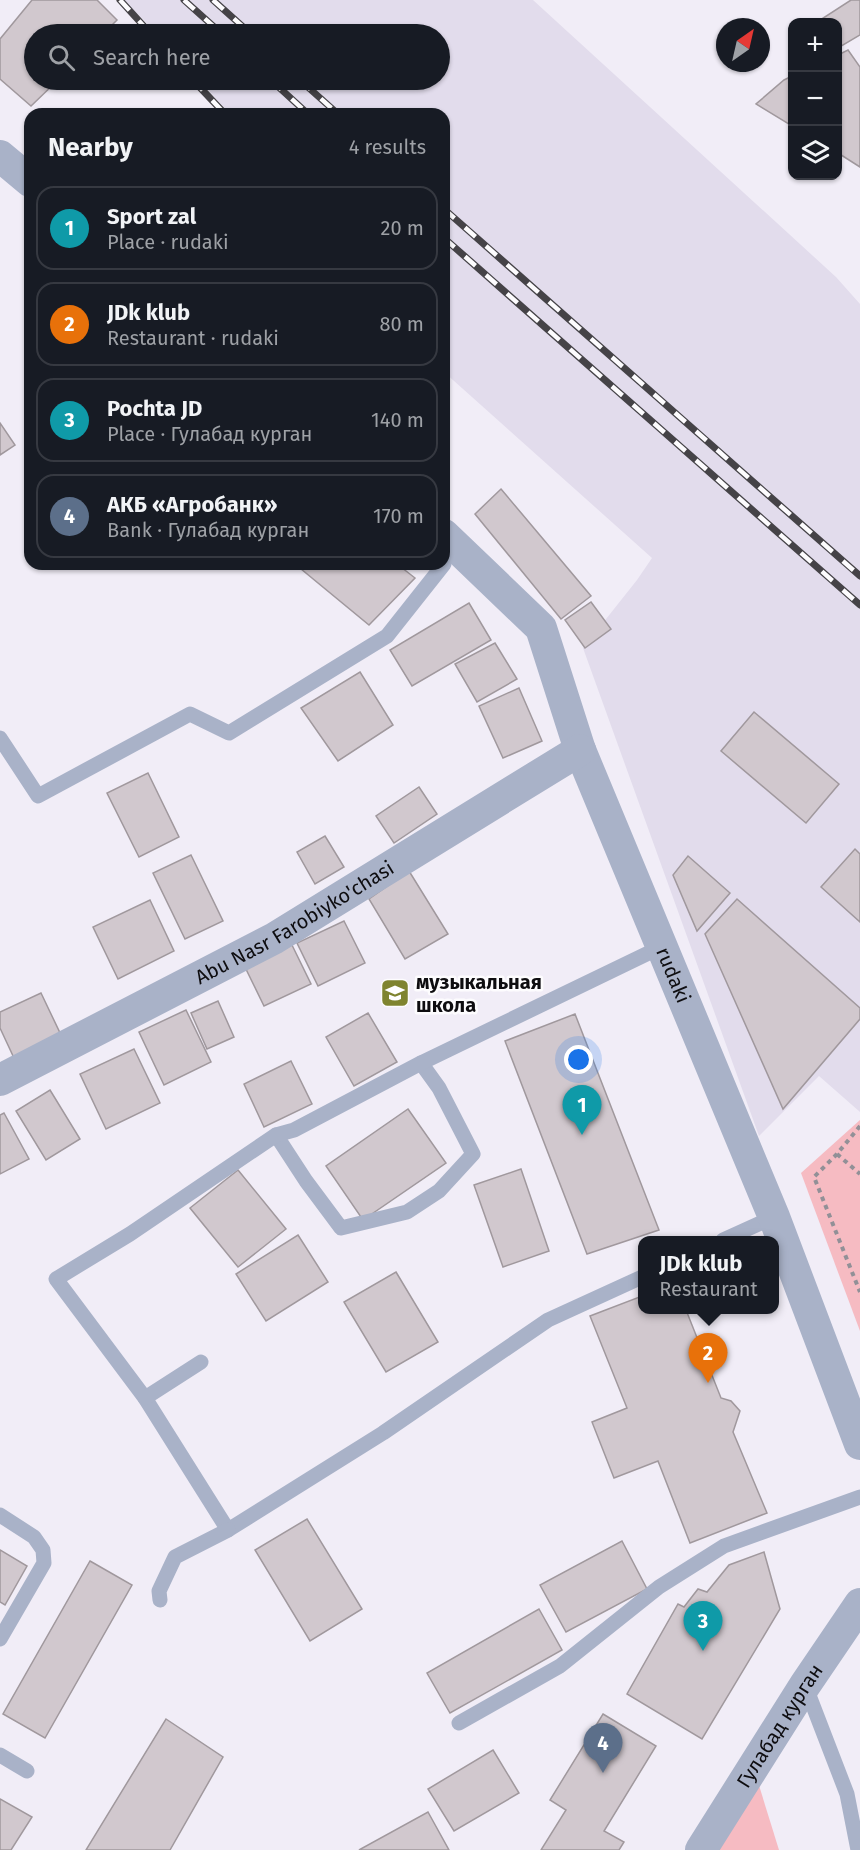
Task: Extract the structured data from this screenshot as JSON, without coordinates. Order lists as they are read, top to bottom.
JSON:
{
  "streets": {
    "street": ["Abu Nasr Farobiyko'chasi", "rudaki", "Гулабад курган"]
  },
  "crossings": [
    ["Abu Nasr Farobiyko'chasi", "rudaki"]
  ],
  "places": {
    "school or university": ["музыкальная школа"]
  },
  "north": "top right",
  "page": {
    "map_buttons": ["+", "−"],
    "search": "Search here",
    "heading": ["Nearby", "4 results"],
    "list": [
      {
        "mark": "1",
        "name": "Sport zal",
        "note": "Place · rudaki",
        "value": "20 m"
      },
      {
        "mark": "2",
        "name": "JDk klub",
        "note": "Restaurant · rudaki",
        "value": "80 m"
      },
      {
        "mark": "3",
        "name": "Pochta JD",
        "note": "Place · Гулабад курган",
        "value": "140 m"
      },
      {
        "mark": "4",
        "name": "АКБ «Агробанк»",
        "note": "Bank · Гулабад курган",
        "value": "170 m"
      }
    ],
    "pins": [
      "1",
      "2",
      "3",
      "4"
    ],
    "popup": ["JDk klub", "Restaurant"]
  }
}
